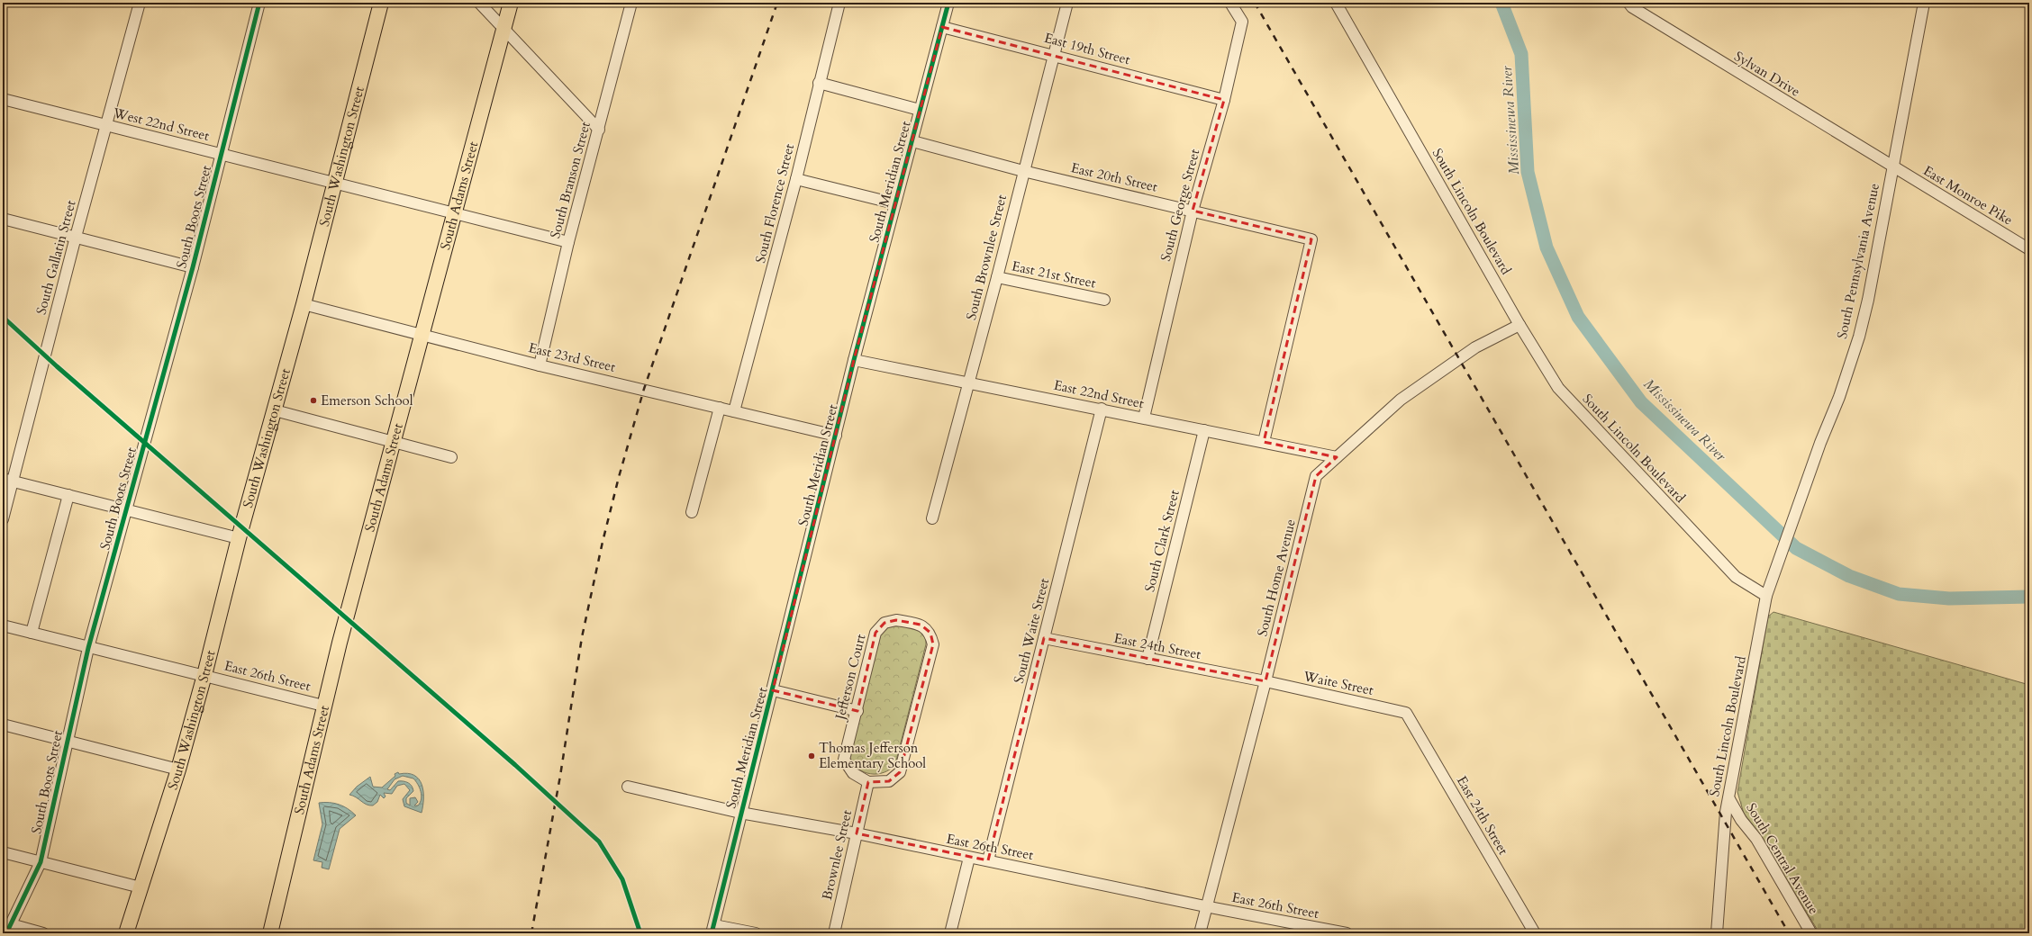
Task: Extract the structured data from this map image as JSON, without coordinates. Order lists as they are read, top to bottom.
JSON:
{
  "streets": {
    "main road": ["South Washington Street", "South Adams Street"],
    "street": [
      "East 19th Street",
      "Sylvan Drive",
      "West 22nd Street",
      "East 20th Street",
      "South Branson Street",
      "South Meridian Street",
      "East Monroe Pike",
      "South Florence Street",
      "South George Street",
      "South Lincoln Boulevard",
      "South Boots Street",
      "South Gallatin Street",
      "South Brownlee Street",
      "South Pennsylvania Avenue",
      "East 21st Street",
      "East 23rd Street",
      "East 22nd Street",
      "South Clark Street",
      "South Home Avenue",
      "South Waite Street",
      "East 24th Street",
      "East 26th Street",
      "Jefferson Court",
      "Waite Street",
      "Brownlee Street",
      "South Central Avenue"
    ]
  },
  "crossings": [
    ["East 19th Street", "South Meridian Street"],
    ["East 19th Street", "South George Street"],
    ["East 19th Street", "South Brownlee Street"],
    ["Sylvan Drive", "East Monroe Pike"],
    ["Sylvan Drive", "South Pennsylvania Avenue"],
    ["West 22nd Street", "South Washington Street"],
    ["West 22nd Street", "South Boots Street"],
    ["West 22nd Street", "South Gallatin Street"],
    ["South Washington Street", "East 23rd Street"],
    ["South Washington Street", "East 26th Street"],
    ["East 20th Street", "South Meridian Street"],
    ["East 20th Street", "South George Street"],
    ["East 20th Street", "South Brownlee Street"],
    ["East 20th Street", "East 22nd Street"],
    ["South Branson Street", "East 23rd Street"],
    ["South Meridian Street", "East 23rd Street"],
    ["South Meridian Street", "East 22nd Street"],
    ["South Meridian Street", "East 26th Street"],
    ["South Adams Street", "East 23rd Street"],
    ["South Adams Street", "East 26th Street"],
    ["East Monroe Pike", "South Pennsylvania Avenue"],
    ["South Florence Street", "East 23rd Street"],
    ["South George Street", "East 22nd Street"],
    ["South Lincoln Boulevard", "South Pennsylvania Avenue"],
    ["South Lincoln Boulevard", "South Home Avenue"],
    ["South Lincoln Boulevard", "South Central Avenue"],
    ["South Boots Street", "East 26th Street"],
    ["South Brownlee Street", "East 21st Street"],
    ["South Brownlee Street", "East 22nd Street"],
    ["East 22nd Street", "South Clark Street"],
    ["East 22nd Street", "South Home Avenue"],
    ["East 22nd Street", "South Waite Street"],
    ["South Clark Street", "East 24th Street"],
    ["South Home Avenue", "East 24th Street"],
    ["South Home Avenue", "East 26th Street"],
    ["South Home Avenue", "Waite Street"],
    ["South Waite Street", "East 24th Street"],
    ["South Waite Street", "East 26th Street"],
    ["East 24th Street", "Waite Street"],
    ["East 26th Street", "Brownlee Street"],
    ["Jefferson Court", "Brownlee Street"]
  ],
  "water": ["Mississinewa River"],
  "places": ["Emerson School", "Thomas Jefferson Elementary School"]
}
